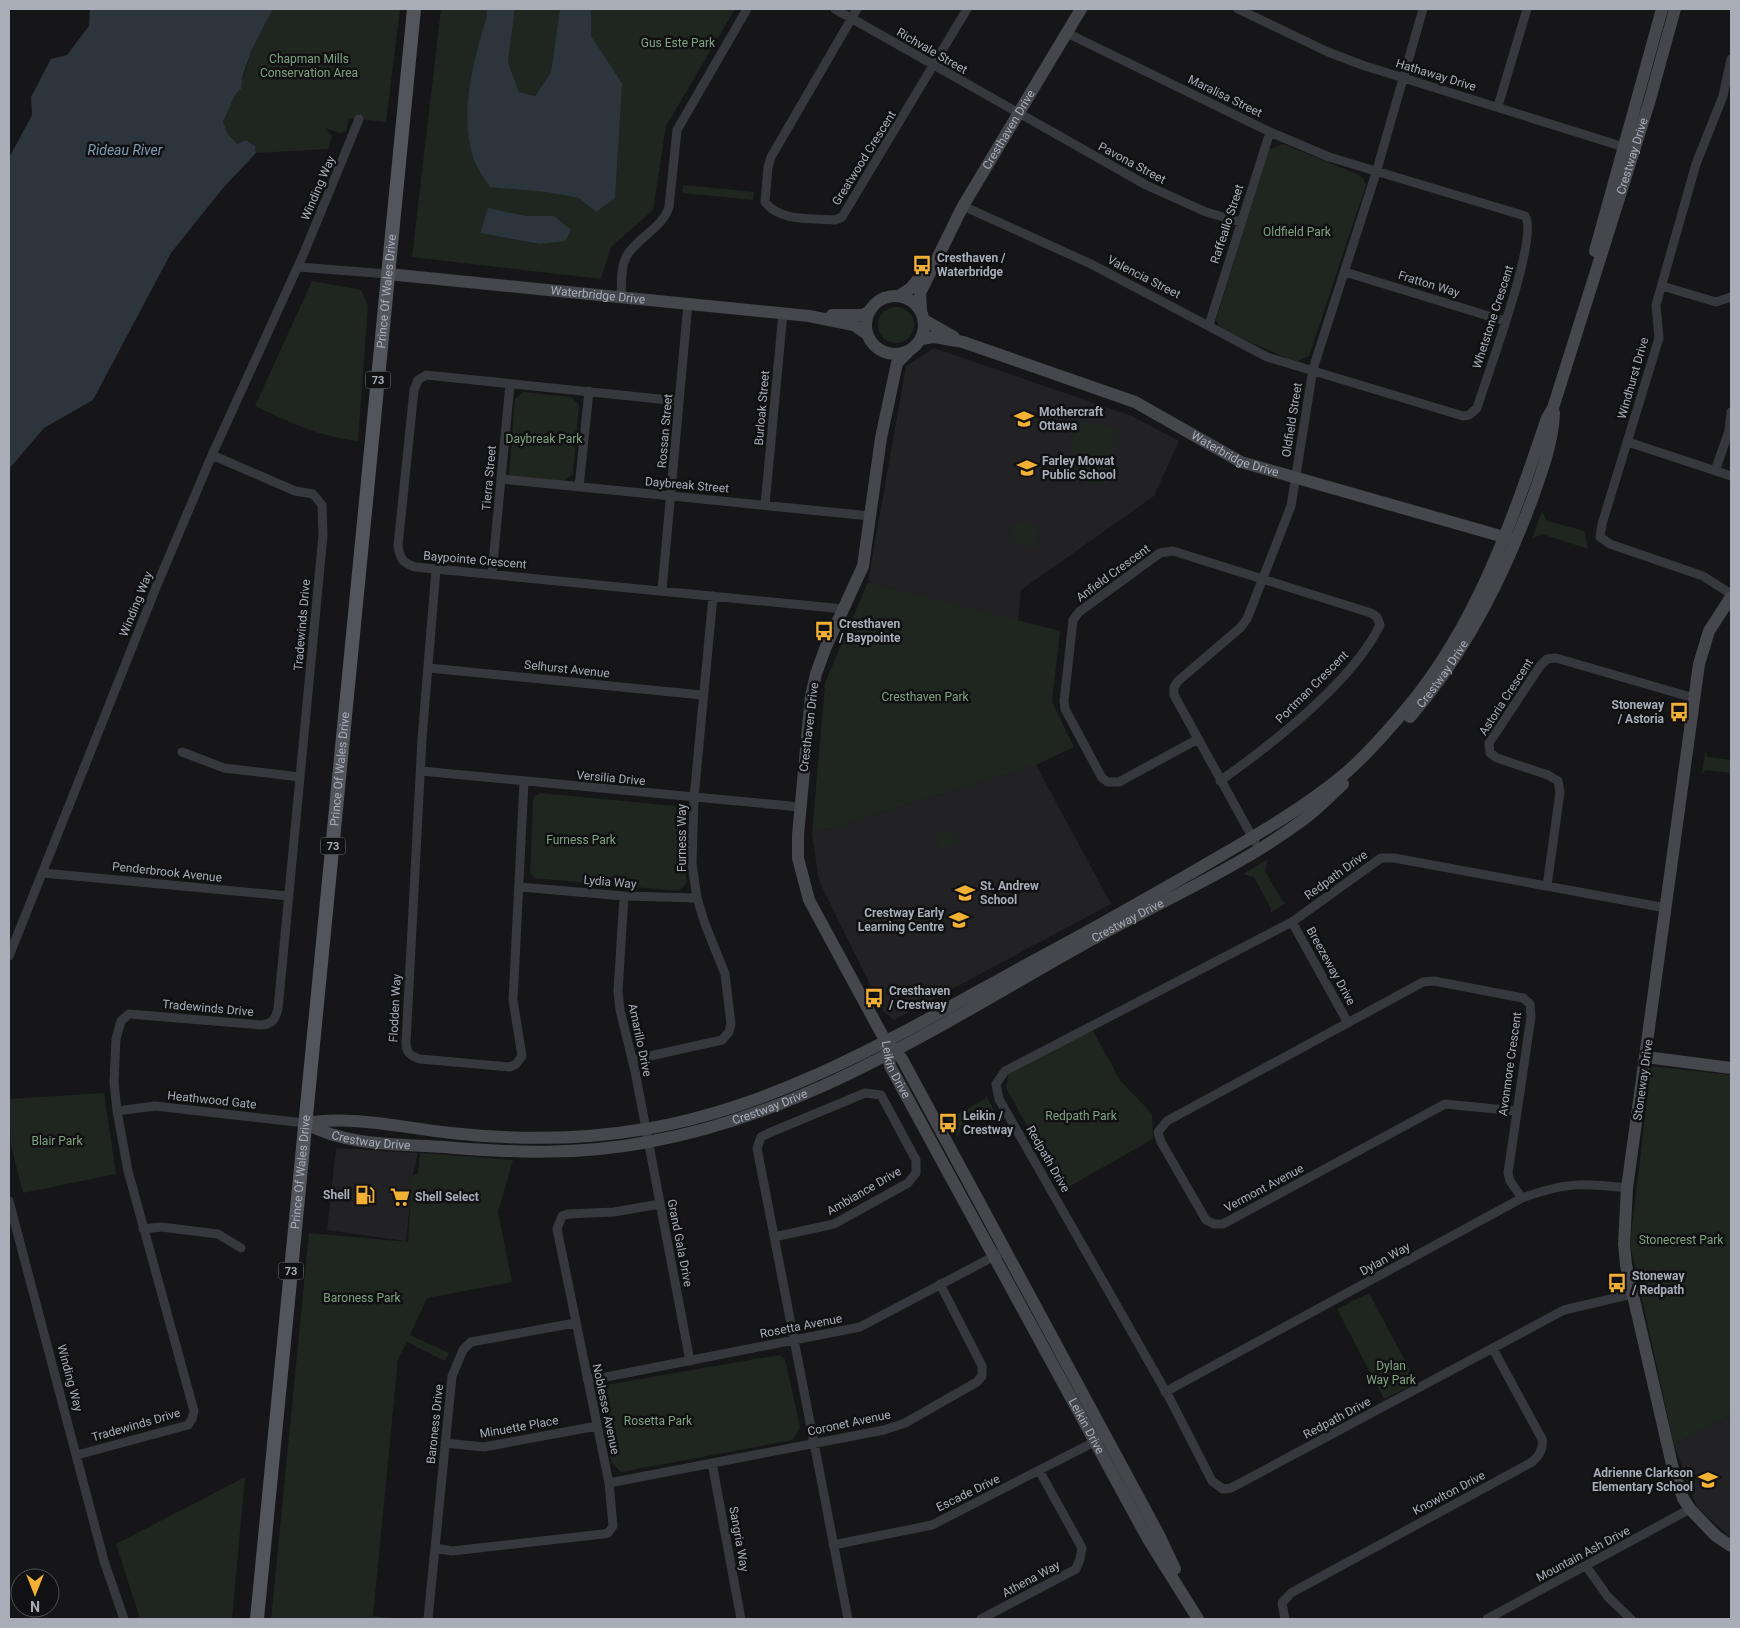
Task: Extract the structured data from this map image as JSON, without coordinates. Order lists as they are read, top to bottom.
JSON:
{
  "streets": {
    "main road": ["Prince Of Wales Drive", "73"],
    "street": [
      "Richvale Street",
      "Hathaway Drive",
      "Maralisa Street",
      "Cresthaven Drive",
      "Crestway Drive",
      "Greatwood Crescent",
      "Pavona Street",
      "Winding Way",
      "Raffeallo Street",
      "Valencia Street",
      "Fratton Way",
      "Waterbridge Drive",
      "Whetstone Crescent",
      "Windhurst Drive",
      "Burloak Street",
      "Oldfield Street",
      "Rossan Street",
      "Tierra Street",
      "Daybreak Street",
      "Baypointe Crescent",
      "Anfield Crescent",
      "Tradewinds Drive",
      "Selhurst Avenue",
      "Portman Crescent",
      "Astoria Crescent",
      "Versilia Drive",
      "Furness Way",
      "Penderbrook Avenue",
      "Redpath Drive",
      "Lydia Way",
      "Breezeway Drive",
      "Flodden Way",
      "Amarillo Drive",
      "Avonmore Crescent",
      "Leikin Drive",
      "Stoneway Drive",
      "Heathwood Gate",
      "Vermont Avenue",
      "Ambiance Drive",
      "Grand Gala Drive",
      "Dylan Way",
      "Rosetta Avenue",
      "Noblesse Avenue",
      "Coronet Avenue",
      "Baroness Drive",
      "Minuette Place",
      "Escade Drive",
      "Knowlton Drive",
      "Sangria Way",
      "Mountain Ash Drive",
      "Athena Way"
    ]
  },
  "crossings": [
    ["Richvale Street", "Cresthaven Drive"],
    ["Richvale Street", "Greatwood Crescent"],
    ["Richvale Street", "Pavona Street"],
    ["Hathaway Drive", "Crestway Drive"],
    ["Hathaway Drive", "Oldfield Street"],
    ["Maralisa Street", "Cresthaven Drive"],
    ["Maralisa Street", "Raffeallo Street"],
    ["Maralisa Street", "Whetstone Crescent"],
    ["Maralisa Street", "Oldfield Street"],
    ["Cresthaven Drive", "Crestway Drive"],
    ["Cresthaven Drive", "Pavona Street"],
    ["Cresthaven Drive", "Valencia Street"],
    ["Cresthaven Drive", "Waterbridge Drive"],
    ["Cresthaven Drive", "Daybreak Street"],
    ["Cresthaven Drive", "Baypointe Crescent"],
    ["Cresthaven Drive", "Versilia Drive"],
    ["Cresthaven Drive", "Leikin Drive"],
    ["Crestway Drive", "Prince Of Wales Drive"],
    ["Crestway Drive", "Waterbridge Drive"],
    ["Crestway Drive", "Oldfield Street"],
    ["Crestway Drive", "Amarillo Drive"],
    ["Crestway Drive", "Leikin Drive"],
    ["Crestway Drive", "Heathwood Gate"],
    ["Crestway Drive", "Grand Gala Drive"],
    ["Pavona Street", "Raffeallo Street"],
    ["Winding Way", "Tradewinds Drive"],
    ["Winding Way", "Penderbrook Avenue"],
    ["Raffeallo Street", "Valencia Street"],
    ["Valencia Street", "Whetstone Crescent"],
    ["Valencia Street", "Oldfield Street"],
    ["Fratton Way", "Whetstone Crescent"],
    ["Fratton Way", "Oldfield Street"],
    ["Prince Of Wales Drive", "Waterbridge Drive"],
    ["Prince Of Wales Drive", "Heathwood Gate"],
    ["Waterbridge Drive", "Burloak Street"],
    ["Waterbridge Drive", "Oldfield Street"],
    ["Waterbridge Drive", "Rossan Street"],
    ["Whetstone Crescent", "Oldfield Street"],
    ["Windhurst Drive", "Stoneway Drive"],
    ["Burloak Street", "Daybreak Street"],
    ["Oldfield Street", "Anfield Crescent"],
    ["Oldfield Street", "Portman Crescent"],
    ["Rossan Street", "Daybreak Street"],
    ["Rossan Street", "Baypointe Crescent"],
    ["Tierra Street", "Daybreak Street"],
    ["Tierra Street", "Baypointe Crescent"],
    ["Baypointe Crescent", "Furness Way"],
    ["Baypointe Crescent", "Flodden Way"],
    ["Anfield Crescent", "Portman Crescent"],
    ["Tradewinds Drive", "Penderbrook Avenue"],
    ["Tradewinds Drive", "Heathwood Gate"],
    ["Selhurst Avenue", "Furness Way"],
    ["Selhurst Avenue", "Flodden Way"],
    ["Astoria Crescent", "Redpath Drive"],
    ["Astoria Crescent", "Stoneway Drive"],
    ["Versilia Drive", "Furness Way"],
    ["Versilia Drive", "Flodden Way"],
    ["Furness Way", "Lydia Way"],
    ["Furness Way", "Amarillo Drive"],
    ["Redpath Drive", "Breezeway Drive"],
    ["Redpath Drive", "Stoneway Drive"],
    ["Redpath Drive", "Dylan Way"],
    ["Redpath Drive", "Knowlton Drive"],
    ["Lydia Way", "Flodden Way"],
    ["Lydia Way", "Amarillo Drive"],
    ["Breezeway Drive", "Avonmore Crescent"],
    ["Breezeway Drive", "Vermont Avenue"],
    ["Amarillo Drive", "Grand Gala Drive"],
    ["Avonmore Crescent", "Vermont Avenue"],
    ["Avonmore Crescent", "Dylan Way"],
    ["Leikin Drive", "Rosetta Avenue"],
    ["Leikin Drive", "Escade Drive"],
    ["Stoneway Drive", "Dylan Way"],
    ["Stoneway Drive", "Mountain Ash Drive"],
    ["Ambiance Drive", "Rosetta Avenue"],
    ["Ambiance Drive", "Coronet Avenue"],
    ["Ambiance Drive", "Escade Drive"],
    ["Grand Gala Drive", "Rosetta Avenue"],
    ["Grand Gala Drive", "Noblesse Avenue"],
    ["Rosetta Avenue", "Noblesse Avenue"],
    ["Rosetta Avenue", "Coronet Avenue"],
    ["Noblesse Avenue", "Coronet Avenue"],
    ["Noblesse Avenue", "Baroness Drive"],
    ["Noblesse Avenue", "Minuette Place"],
    ["Coronet Avenue", "Sangria Way"],
    ["Baroness Drive", "Minuette Place"],
    ["Escade Drive", "Athena Way"]
  ],
  "water": ["Rideau River"],
  "parks": [
    "Gus Este Park",
    "Chapman Mills Conservation Area",
    "Oldfield Park",
    "Daybreak Park",
    "Cresthaven Park",
    "Furness Park",
    "Redpath Park",
    "Blair Park",
    "Stonecrest Park",
    "Baroness Park",
    "Dylan Way Park",
    "Rosetta Park"
  ],
  "places": {
    "bus stop": [
      "Cresthaven / Waterbridge",
      "Cresthaven / Baypointe",
      "Stoneway / Astoria",
      "Cresthaven / Crestway",
      "Leikin / Crestway",
      "Stoneway / Redpath"
    ],
    "school or university": [
      "Mothercraft Ottawa",
      "Farley Mowat Public School",
      "St. Andrew School",
      "Crestway Early Learning Centre",
      "Adrienne Clarkson Elementary School"
    ],
    "fuel station": ["Shell"],
    "supermarket": ["Shell Select"]
  },
  "north": "bottom"
}
